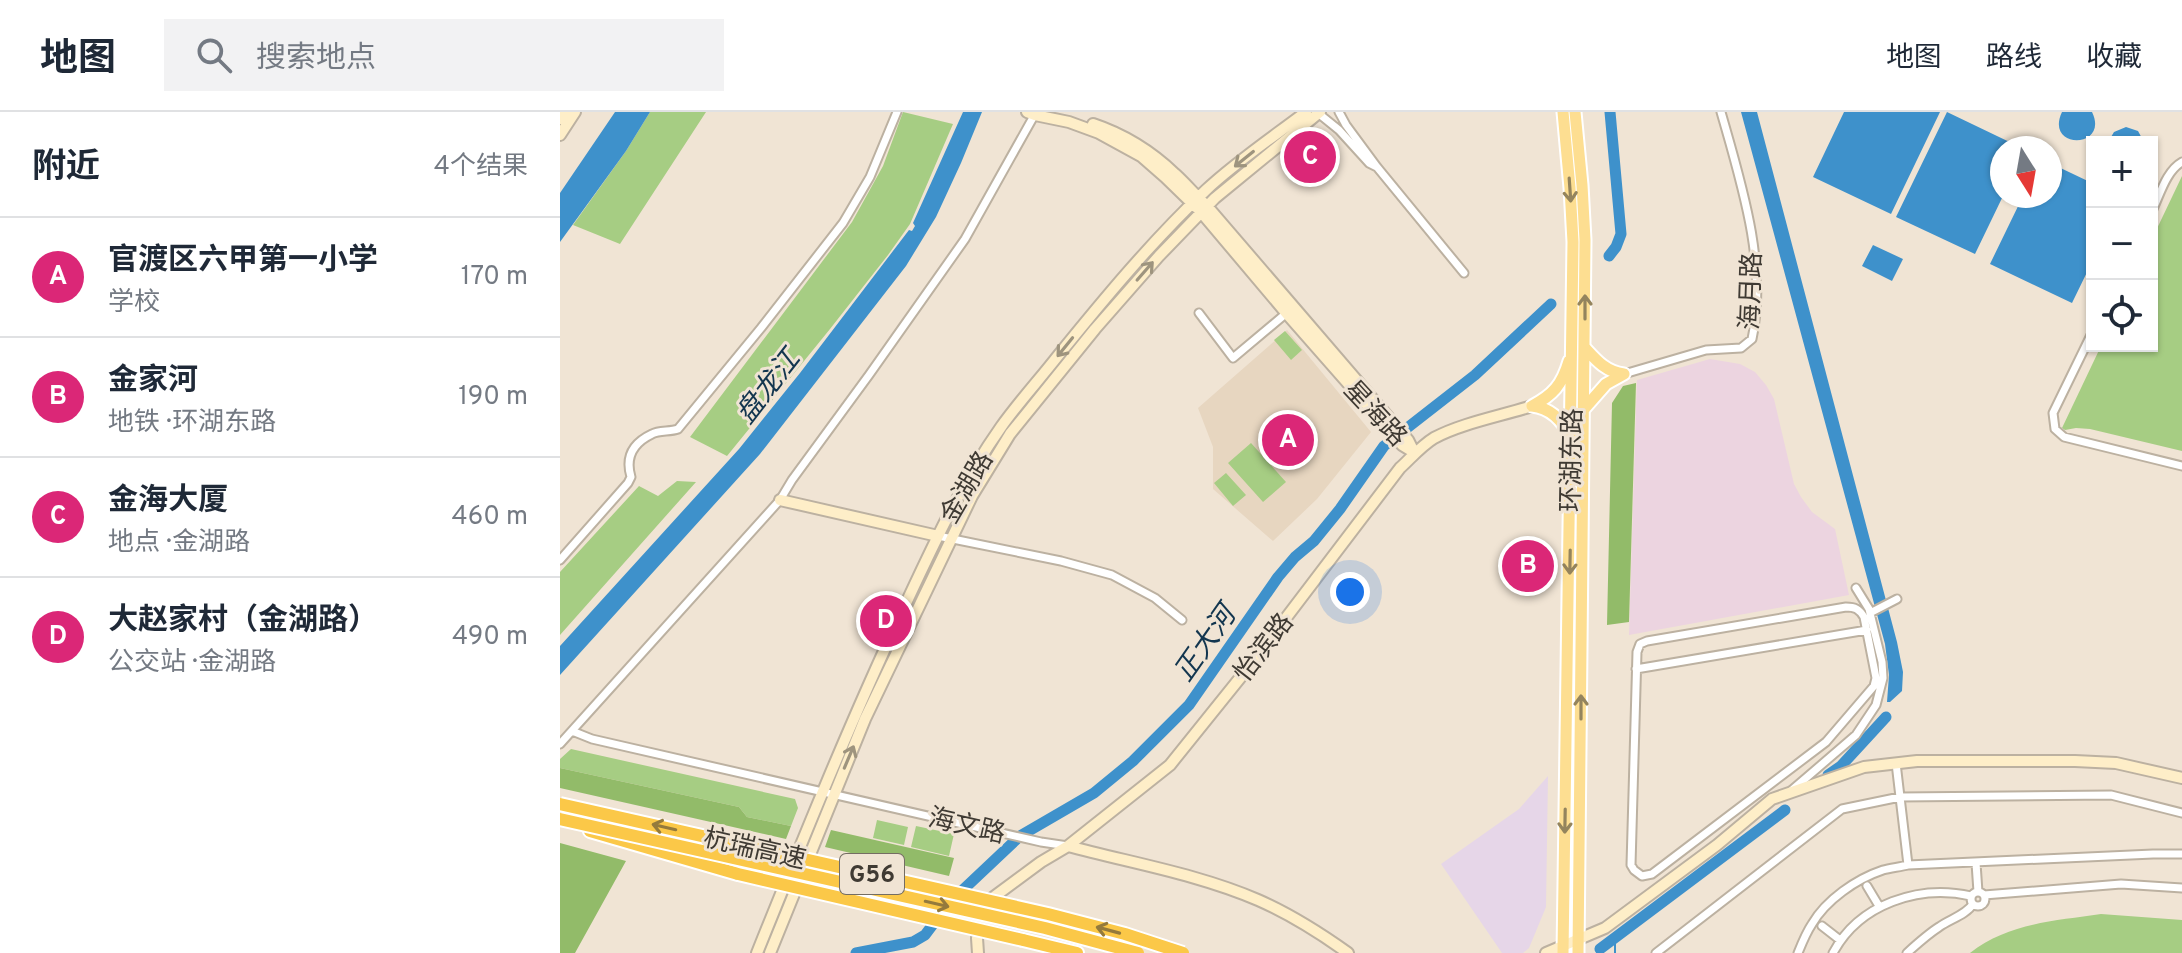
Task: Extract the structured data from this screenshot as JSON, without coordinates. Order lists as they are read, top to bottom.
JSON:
{
  "streets": {
    "highway": ["杭瑞高速", "G56"],
    "main road": ["环湖东路"],
    "street": [
      "海月路",
      "星海路",
      "金湖路",
      "怡滨路",
      "海文路"
    ]
  },
  "crossings": [
    ["星海路", "金湖路"],
    ["星海路", "怡滨路"],
    ["金湖路", "海文路"],
    ["怡滨路", "海文路"]
  ],
  "water": ["盘龙江", "正大河"],
  "north": "bottom",
  "page": {
    "header": "地图",
    "search": "搜索地点",
    "nav": ["地图", "路线", "收藏"],
    "heading": ["附近", "4个结果"],
    "pins": [
      "C",
      "A",
      "B",
      "D"
    ],
    "map_buttons": ["+", "−"],
    "list": [
      {
        "mark": "A",
        "name": "官渡区六甲第一小学",
        "note": "学校",
        "value": "170 m"
      },
      {
        "mark": "B",
        "name": "金家河",
        "note": "地铁 · 环湖东路",
        "value": "190 m"
      },
      {
        "mark": "C",
        "name": "金海大厦",
        "note": "地点 · 金湖路",
        "value": "460 m"
      },
      {
        "mark": "D",
        "name": "大赵家村（金湖路）",
        "note": "公交站 · 金湖路",
        "value": "490 m"
      }
    ]
  }
}
